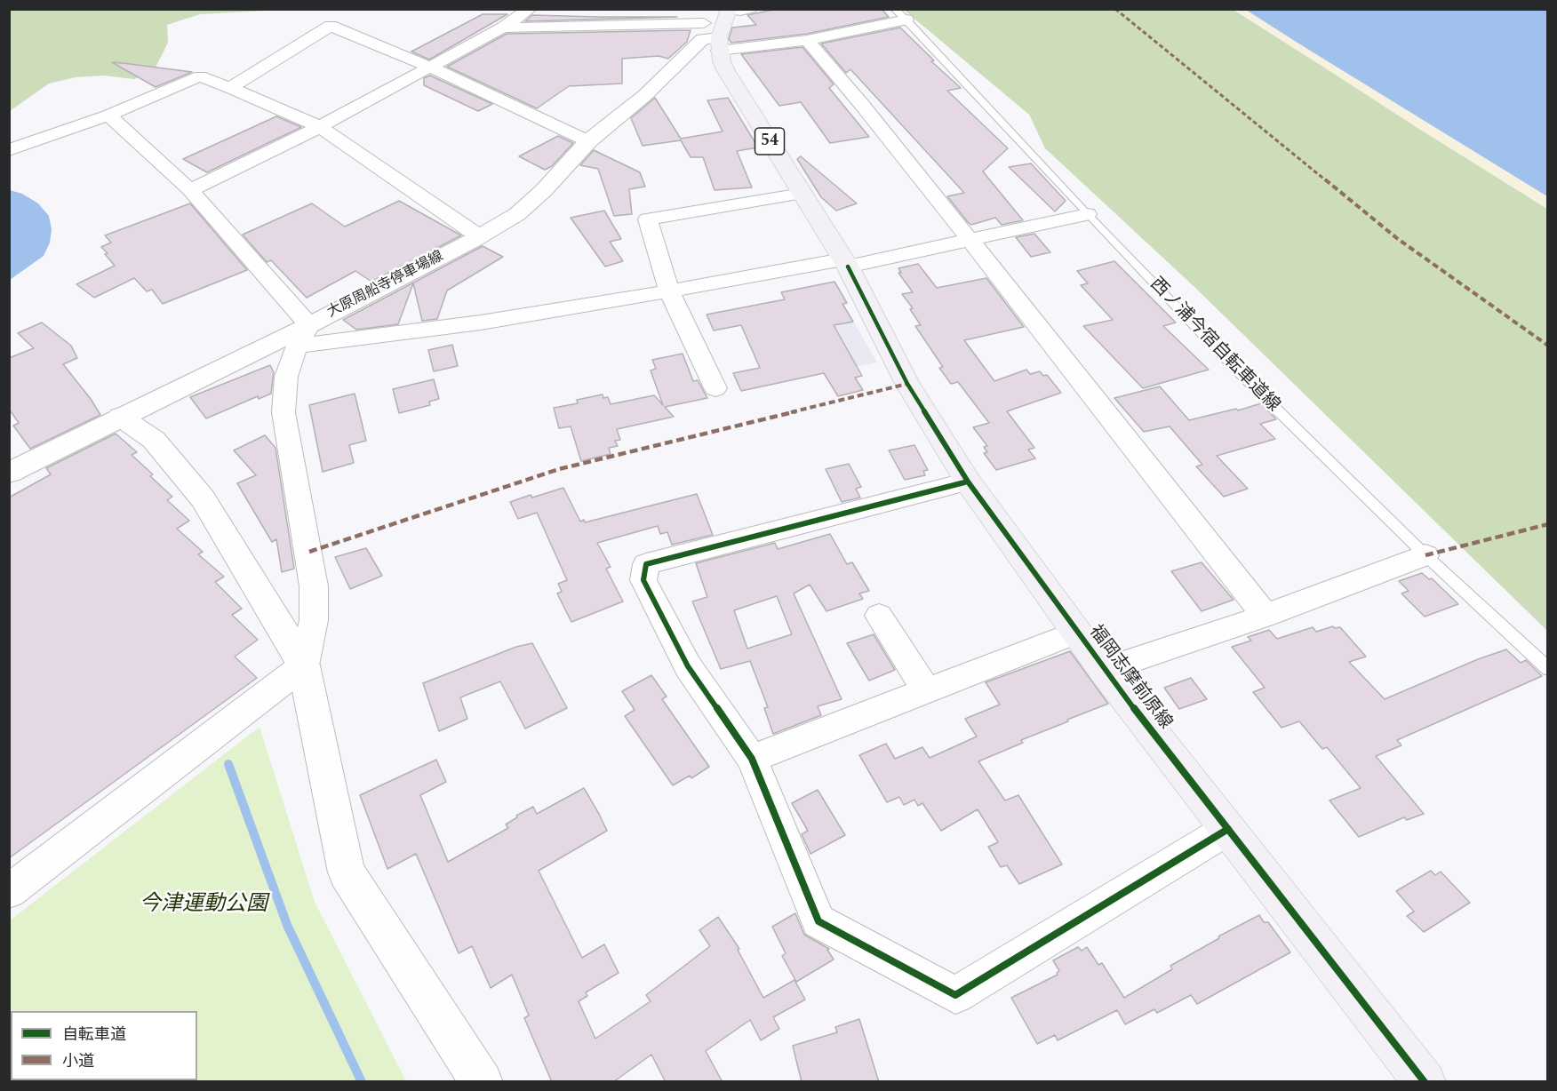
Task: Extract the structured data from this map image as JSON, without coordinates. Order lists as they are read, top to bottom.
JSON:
{
  "streets": {
    "main road": ["54", "大原周船寺停車場線", "福岡志摩前原線"],
    "lane": ["西ノ浦今宿自転車道線"]
  },
  "crossings": [
    ["大原周船寺停車場線", "福岡志摩前原線"]
  ],
  "parks": ["今津運動公園"],
  "legend": ["自転車道", "小道"]
}
